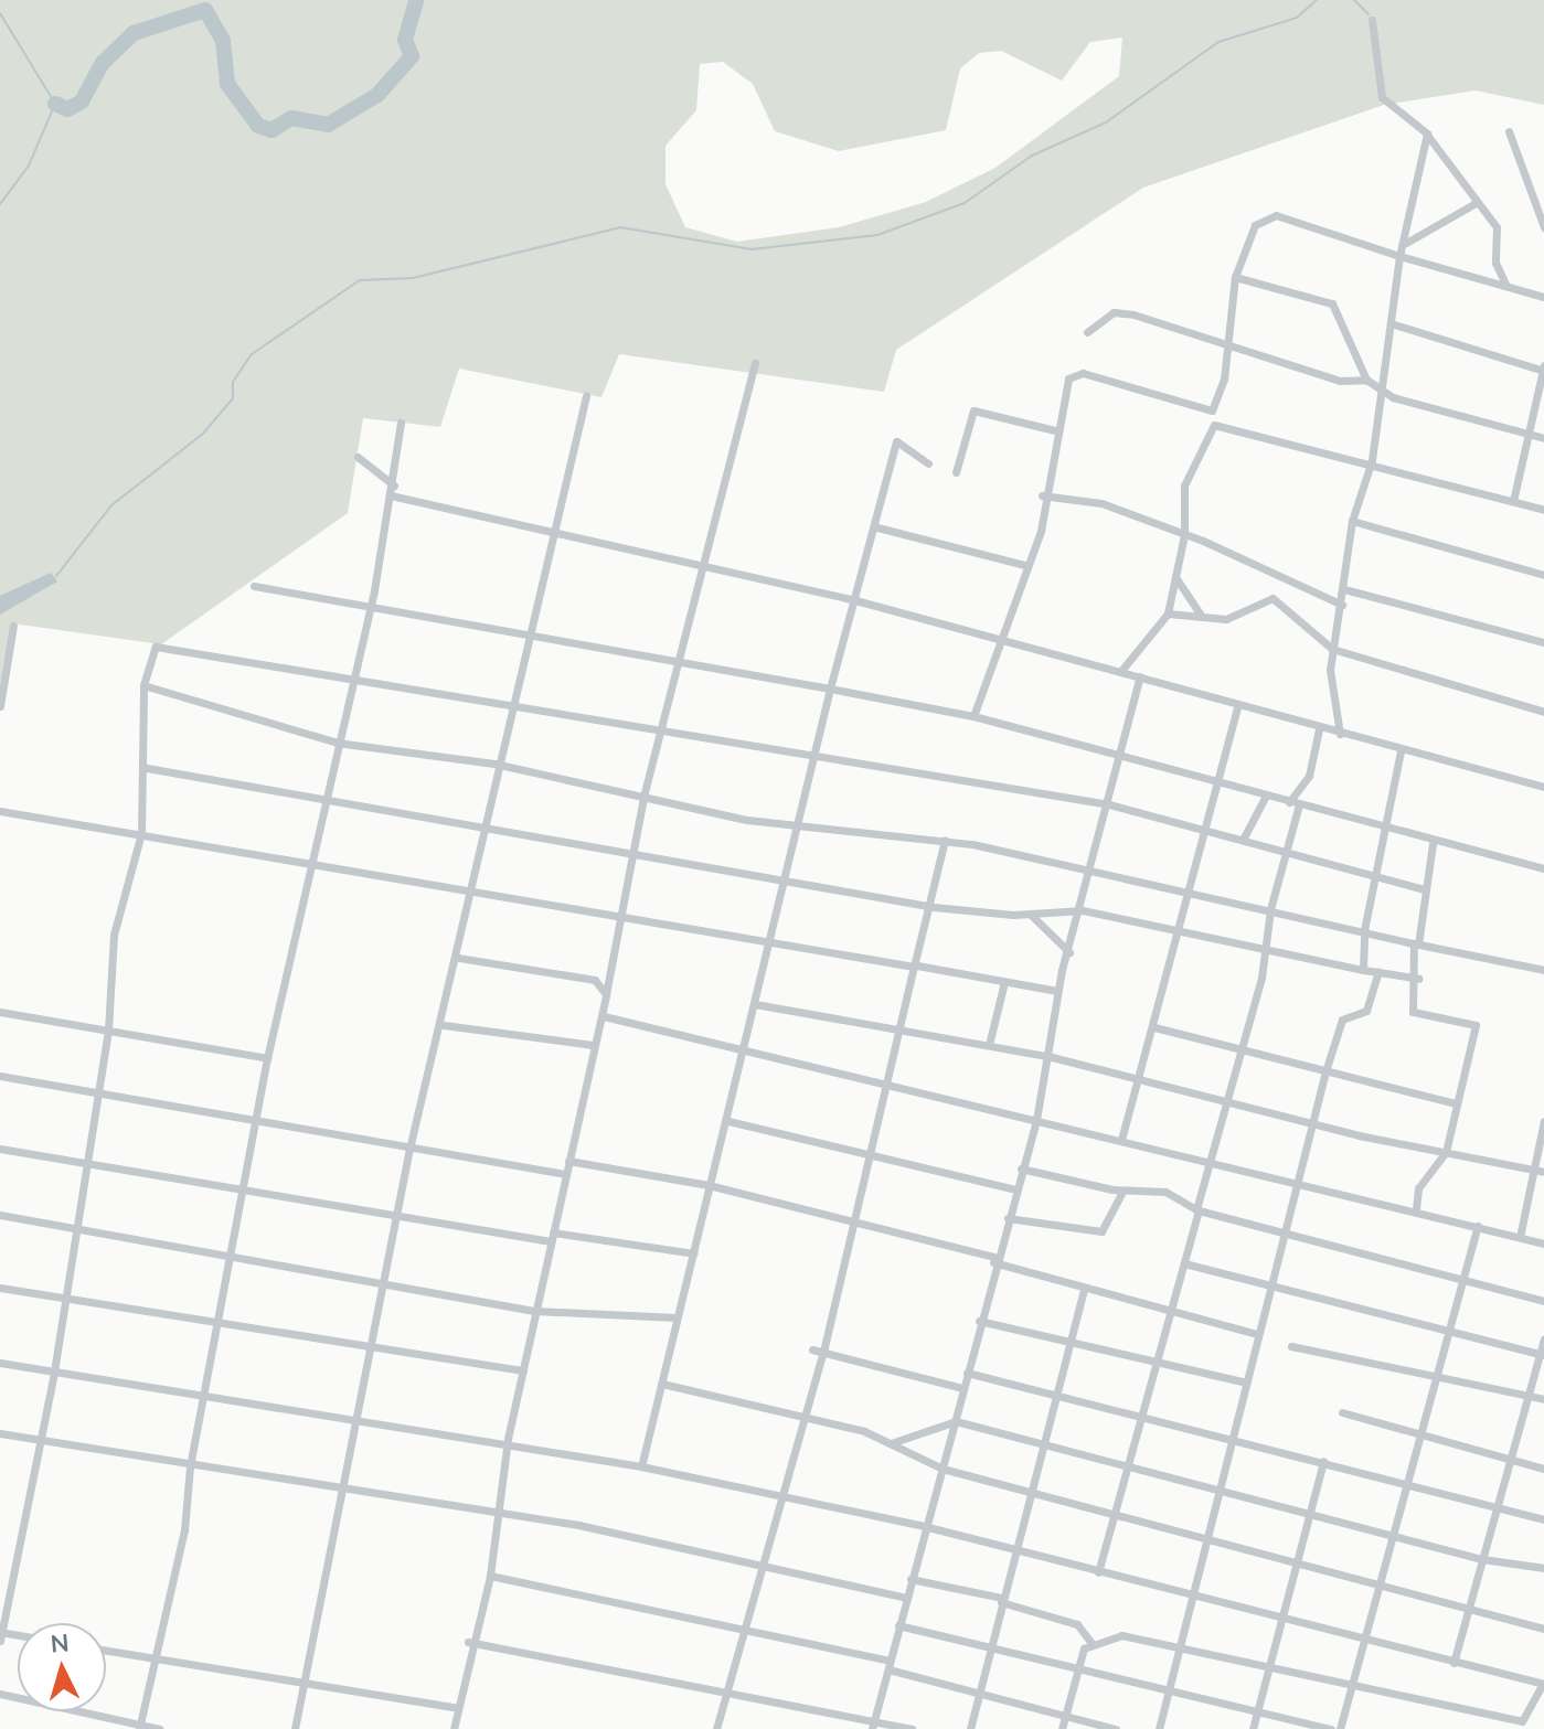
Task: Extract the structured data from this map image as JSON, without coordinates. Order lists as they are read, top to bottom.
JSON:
{
  "north": "top"
}
